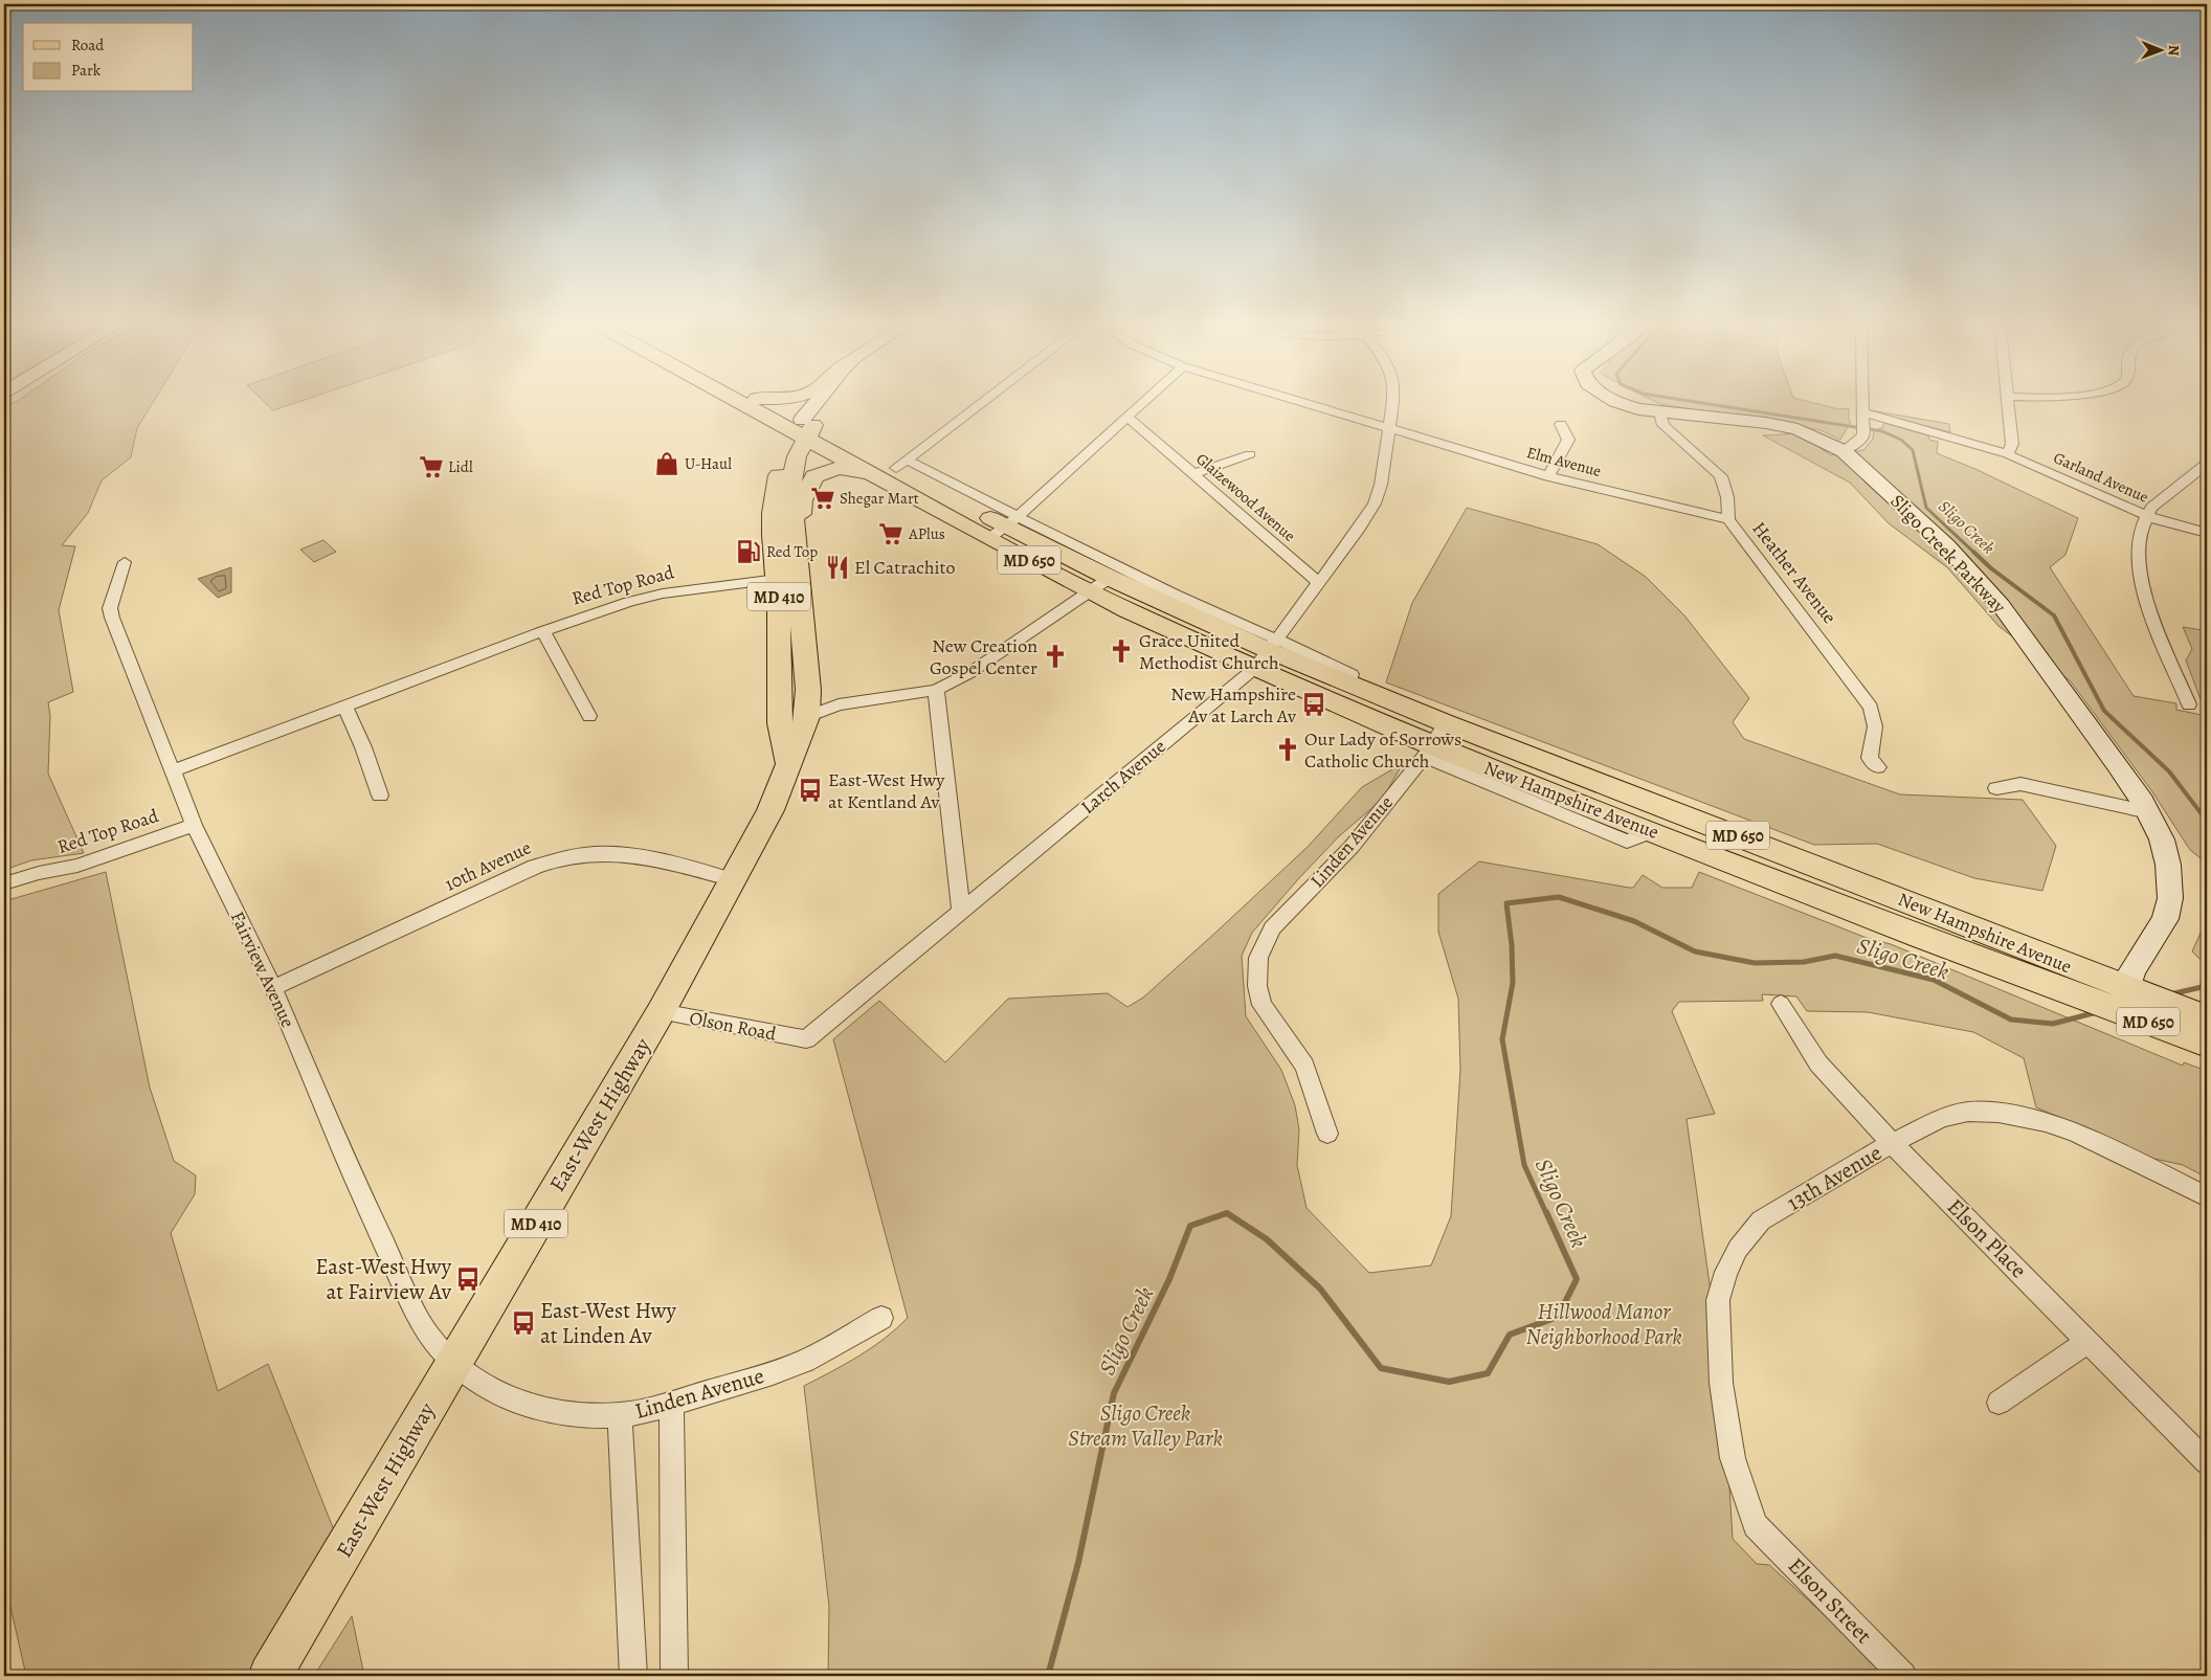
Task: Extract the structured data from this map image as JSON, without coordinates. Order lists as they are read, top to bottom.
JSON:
{
  "streets": {
    "main road": [
      "MD 650",
      "MD 410",
      "New Hampshire Avenue",
      "East-West Highway"
    ],
    "street": [
      "Elm Avenue",
      "Garland Avenue",
      "Glaizewood Avenue",
      "Sligo Creek Parkway",
      "Heather Avenue",
      "Red Top Road",
      "Larch Avenue",
      "Linden Avenue",
      "10th Avenue",
      "Fairview Avenue",
      "Olson Road",
      "13th Avenue",
      "Elson Place",
      "Elson Street"
    ]
  },
  "crossings": [
    ["Elm Avenue", "Heather Avenue"],
    ["Elm Avenue", "Larch Avenue"],
    ["Glaizewood Avenue", "Larch Avenue"],
    ["Sligo Creek Parkway", "Heather Avenue"],
    ["Sligo Creek Parkway", "New Hampshire Avenue"],
    ["Red Top Road", "MD 410"],
    ["Red Top Road", "Fairview Avenue"],
    ["MD 410", "New Hampshire Avenue"],
    ["MD 410", "East-West Highway"],
    ["Larch Avenue", "New Hampshire Avenue"],
    ["Larch Avenue", "Olson Road"],
    ["New Hampshire Avenue", "Linden Avenue"],
    ["New Hampshire Avenue", "East-West Highway"],
    ["Linden Avenue", "Fairview Avenue"],
    ["Linden Avenue", "East-West Highway"],
    ["10th Avenue", "Fairview Avenue"],
    ["10th Avenue", "East-West Highway"],
    ["Fairview Avenue", "East-West Highway"],
    ["Olson Road", "East-West Highway"],
    ["13th Avenue", "Elson Place"],
    ["13th Avenue", "Elson Street"]
  ],
  "water": ["Sligo Creek"],
  "parks": ["Hillwood Manor Neighborhood Park", "Sligo Creek Stream Valley Park"],
  "places": {
    "shop": ["U-Haul"],
    "supermarket": ["Lidl", "Shegar Mart", "APlus"],
    "fuel station": ["Red Top"],
    "restaurant": ["El Catrachito"],
    "church": ["Grace United Methodist Church", "New Creation Gospel Center", "Our Lady of Sorrows Catholic Church"],
    "bus stop": [
      "New Hampshire Av at Larch Av",
      "East-West Hwy at Kentland Av",
      "East-West Hwy at Fairview Av",
      "East-West Hwy at Linden Av"
    ]
  },
  "legend": ["Road", "Park"],
  "north": "right"
}
